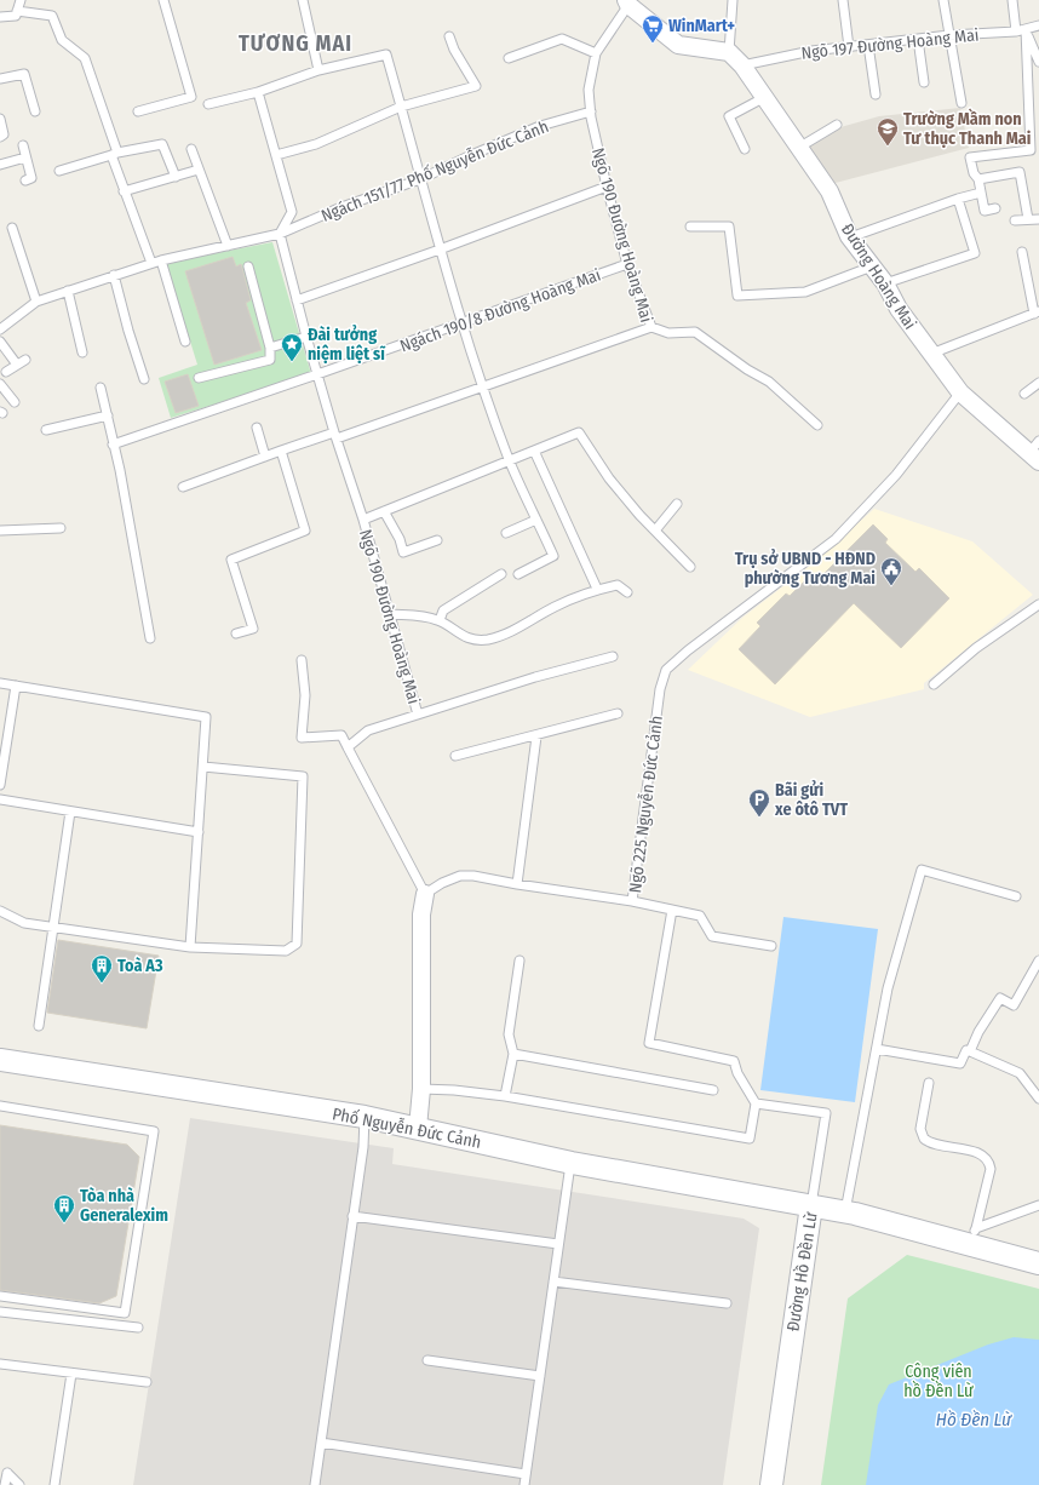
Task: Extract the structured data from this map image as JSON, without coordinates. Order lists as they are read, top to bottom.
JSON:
{
  "streets": {
    "street": ["Đường Hoàng Mai", "Phố Nguyễn Đức Cảnh", "Đường Hồ Đền Lừ"],
    "lane": [
      "Ngõ 197 Đường Hoàng Mai",
      "Ngách 151/77 Phố Nguyễn Đức Cảnh",
      "Ngõ 190 Đường Hoàng Mai",
      "Ngách 190/8 Đường Hoàng Mai",
      "Ngõ 225 Nguyễn Đức Cảnh"
    ]
  },
  "crossings": [
    ["Ngõ 197 Đường Hoàng Mai", "Đường Hoàng Mai"],
    ["Ngách 151/77 Phố Nguyễn Đức Cảnh", "Ngõ 190 Đường Hoàng Mai"],
    ["Ngõ 190 Đường Hoàng Mai", "Ngách 190/8 Đường Hoàng Mai"],
    ["Đường Hoàng Mai", "Ngõ 225 Nguyễn Đức Cảnh"],
    ["Phố Nguyễn Đức Cảnh", "Đường Hồ Đền Lừ"]
  ],
  "districts": ["TƯƠNG MAI"],
  "water": ["Hồ Đền Lừ"],
  "parks": ["Công viên hồ Đền Lừ"],
  "places": {
    "supermarket": ["WinMart+"],
    "school or university": ["Trường Mầm non Tư thục Thanh Mai"],
    "place": ["Đài tưởng niệm liệt sĩ"],
    "public building": ["Trụ sở UBND - HĐND phường Tương Mai"],
    "parking": ["Bãi gửi xe ôtô TVT"],
    "building": ["Toà A3", "Tòa nhà Generalexim"]
  }
}
